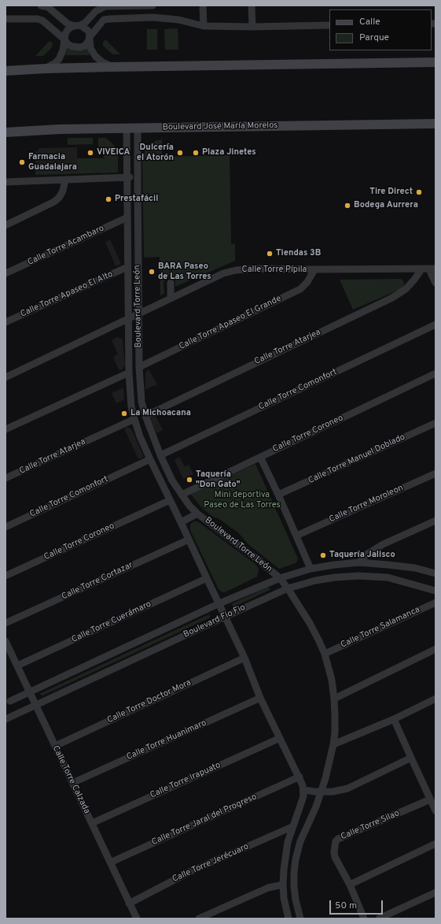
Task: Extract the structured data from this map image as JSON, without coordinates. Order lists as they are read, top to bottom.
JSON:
{
  "streets": {
    "main road": ["Boulevard José María Morelos"],
    "street": [
      "Calle Torre Acambaro",
      "Calle Torre Pípila",
      "Calle Torre Apaseo El Alto",
      "Boulevard Torre León",
      "Calle Torre Apaseo El Grande",
      "Calle Torre Atarjea",
      "Calle Torre Comonfort",
      "Calle Torre Coroneo",
      "Calle Torre Manuel Doblado",
      "Calle Torre Moroleon",
      "Calle Torre Cortazar",
      "Boulevard Fio Fio",
      "Calle Torre Cuerámaro",
      "Calle Torre Salamanca",
      "Calle Torre Doctor Mora",
      "Calle Torre Huanimaro",
      "Calle Torre Calzada",
      "Calle Torre Irapuato",
      "Calle Torre Jaral del Progreso",
      "Calle Torre Silao",
      "Calle Torre Jerécuaro"
    ]
  },
  "crossings": [
    ["Boulevard José María Morelos", "Boulevard Torre León"],
    ["Calle Torre Acambaro", "Boulevard Torre León"],
    ["Calle Torre Pípila", "Boulevard Torre León"],
    ["Calle Torre Pípila", "Calle Torre Apaseo El Grande"],
    ["Calle Torre Pípila", "Calle Torre Atarjea"],
    ["Calle Torre Apaseo El Alto", "Boulevard Torre León"],
    ["Boulevard Torre León", "Calle Torre Apaseo El Grande"],
    ["Boulevard Torre León", "Calle Torre Atarjea"],
    ["Boulevard Torre León", "Calle Torre Comonfort"],
    ["Boulevard Torre León", "Calle Torre Coroneo"],
    ["Boulevard Torre León", "Calle Torre Cortazar"],
    ["Boulevard Torre León", "Boulevard Fio Fio"],
    ["Boulevard Torre León", "Calle Torre Cuerámaro"],
    ["Boulevard Torre León", "Calle Torre Salamanca"],
    ["Boulevard Torre León", "Calle Torre Doctor Mora"],
    ["Boulevard Torre León", "Calle Torre Huanimaro"],
    ["Boulevard Torre León", "Calle Torre Irapuato"],
    ["Boulevard Torre León", "Calle Torre Jaral del Progreso"],
    ["Boulevard Fio Fio", "Calle Torre Calzada"],
    ["Calle Torre Cuerámaro", "Calle Torre Calzada"],
    ["Calle Torre Doctor Mora", "Calle Torre Calzada"],
    ["Calle Torre Huanimaro", "Calle Torre Calzada"],
    ["Calle Torre Calzada", "Calle Torre Irapuato"],
    ["Calle Torre Calzada", "Calle Torre Jaral del Progreso"],
    ["Calle Torre Calzada", "Calle Torre Jerécuaro"]
  ],
  "parks": ["Mini deportiva Paseo de Las Torres"],
  "places": [
    "VIVEICA",
    "Dulcería el Atorón",
    "Plaza Jinetes",
    "Farmacia Guadalajara",
    "Tire Direct",
    "Prestafácil",
    "Bodega Aurrera",
    "Tiendas 3B",
    "BARA Paseo de Las Torres",
    "La Michoacana",
    "Taquería \"Don Gato\"",
    "Taquería Jalisco"
  ],
  "legend": ["Calle", "Parque"],
  "scale_bar": "50 m"
}
